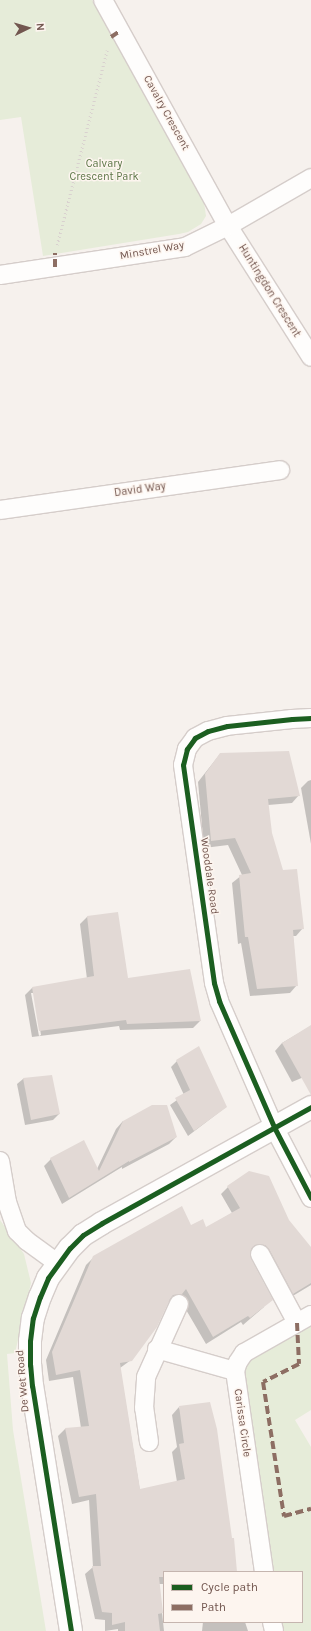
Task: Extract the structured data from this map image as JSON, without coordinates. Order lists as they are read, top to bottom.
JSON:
{
  "streets": {
    "street": [
      "Cavalry Crescent",
      "Minstrel Way",
      "Huntingdon Crescent",
      "David Way",
      "Wooddale Road",
      "De Wet Road",
      "Carissa Circle"
    ]
  },
  "crossings": [
    ["Cavalry Crescent", "Minstrel Way"],
    ["Cavalry Crescent", "Huntingdon Crescent"],
    ["Minstrel Way", "Huntingdon Crescent"],
    ["Wooddale Road", "De Wet Road"]
  ],
  "parks": ["Calvary Crescent Park"],
  "legend": ["Cycle path", "Path"],
  "north": "right"
}
